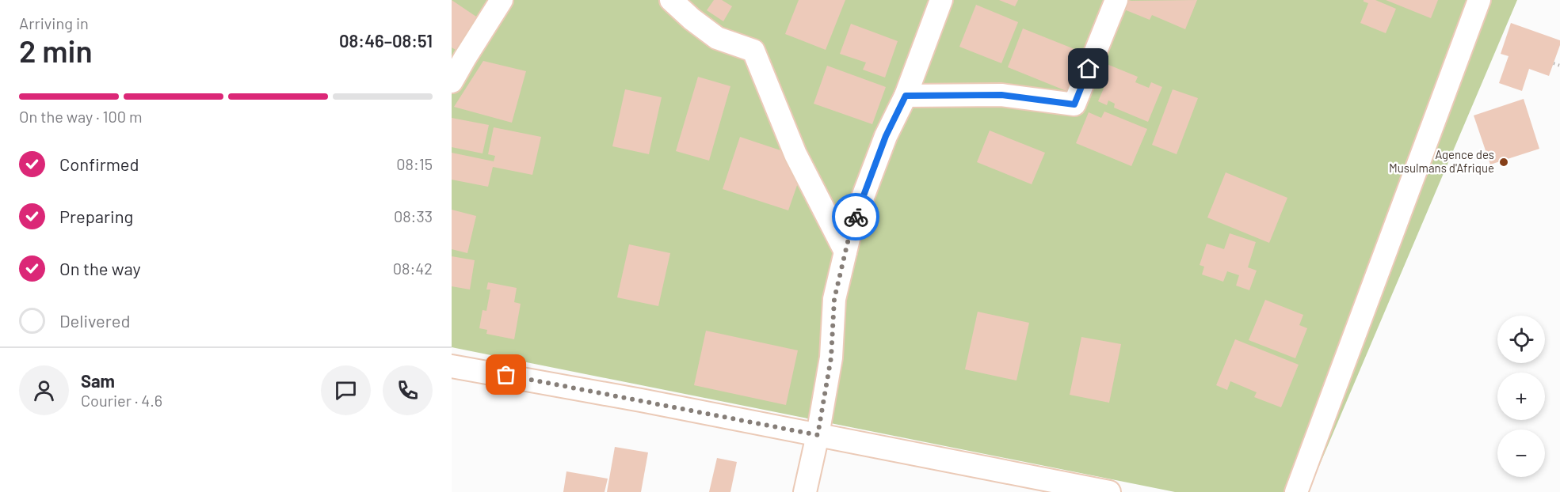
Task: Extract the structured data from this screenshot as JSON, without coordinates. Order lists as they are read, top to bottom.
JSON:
{
  "places": ["Agence des Musulmans d'Afrique"],
  "page": {
    "heading": ["2 min", "Arriving in", "08:46–08:51"],
    "panel": ["Sam", "Courier · 4.6"],
    "bar": "On the way · 100 m",
    "list": [
      ["Confirmed", "08:15"],
      ["Preparing", "08:33"],
      ["On the way", "08:42"],
      "Delivered"
    ],
    "map_buttons": ["+", "−"]
  }
}
